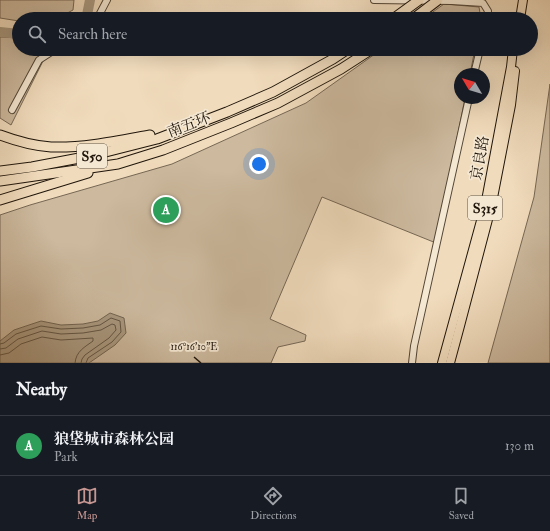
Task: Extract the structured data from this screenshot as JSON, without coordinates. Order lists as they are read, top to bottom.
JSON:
{
  "streets": {
    "highway": ["南五环", "S50"],
    "main road": ["京良路", "S315"]
  },
  "north": "top left",
  "page": {
    "search": "Search here",
    "pins": "A",
    "heading": "Nearby",
    "list": [
      {
        "mark": "A",
        "name": "狼垡城市森林公园",
        "note": "Park",
        "value": "130 m"
      }
    ],
    "nav": ["Map", "Directions", "Saved"]
  },
  "coordinates": ["116°16'10\"E"]
}
